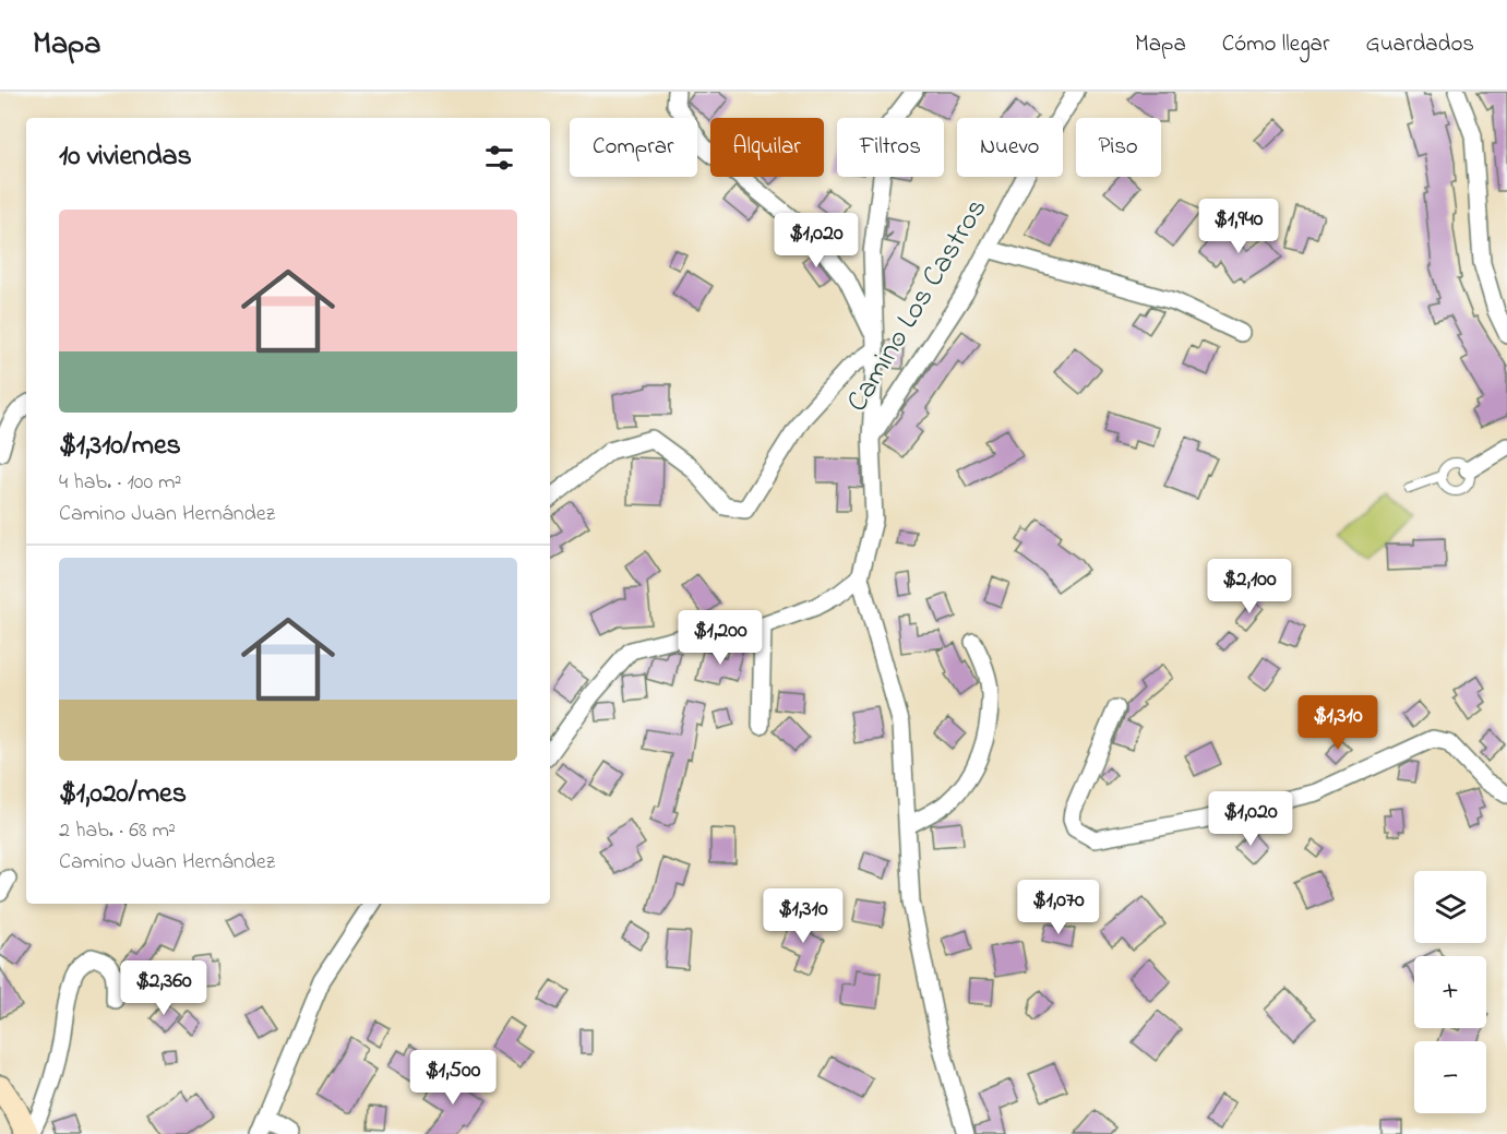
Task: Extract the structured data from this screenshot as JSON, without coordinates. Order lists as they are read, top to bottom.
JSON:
{
  "streets": {
    "street": ["Camino Los Castros"]
  },
  "page": {
    "header": "Mapa",
    "nav": ["Mapa", "Cómo llegar", "Guardados"],
    "chip": [
      "Comprar",
      "Alquilar",
      "Filtros",
      "Nuevo",
      "Piso"
    ],
    "heading": "10 viviendas",
    "list": [
      {
        "name": "$1,310/mes",
        "note": "4 hab. · 100 m² · Camino Juan Hernández"
      },
      {
        "name": "$1,020/mes",
        "note": "2 hab. · 68 m² · Camino Juan Hernández"
      }
    ],
    "price": [
      "$1,940",
      "$1,020",
      "$2,100",
      "$1,200",
      "$1,310",
      "$1,020",
      "$1,070",
      "$1,310",
      "$2,360",
      "$1,500"
    ],
    "map_buttons": ["+", "−"]
  }
}
